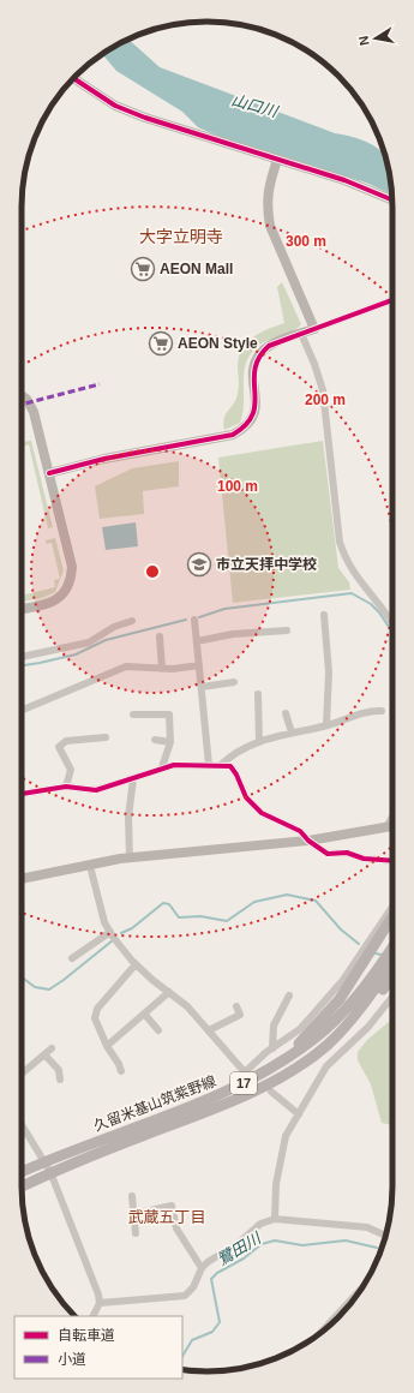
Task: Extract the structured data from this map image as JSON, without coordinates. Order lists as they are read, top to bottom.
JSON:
{
  "streets": {
    "main road": ["17", "久留米基山筑紫野線"]
  },
  "districts": ["大字立明寺", "武蔵五丁目"],
  "water": ["山口川", "鷺田川"],
  "places": {
    "supermarket": ["AEON Mall", "AEON Style"],
    "school or university": ["市立天拝中学校"]
  },
  "legend": ["自転車道", "小道"],
  "north": "left",
  "rings": ["300 m", "200 m", "100 m"]
}
